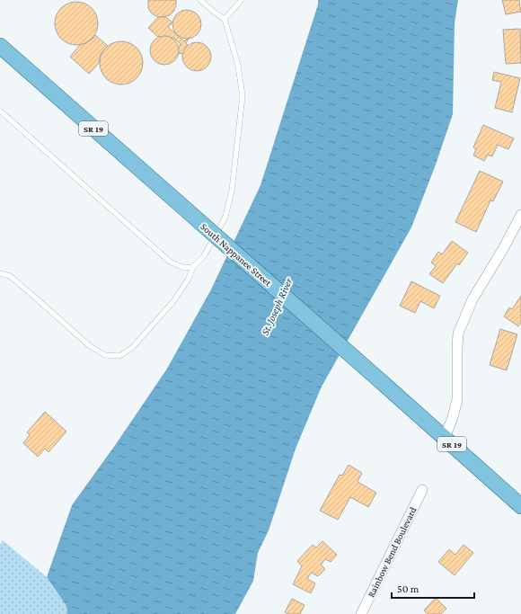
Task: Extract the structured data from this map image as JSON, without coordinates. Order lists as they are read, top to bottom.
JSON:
{
  "streets": {
    "main road": ["SR 19", "South Nappanee Street"],
    "street": ["Rainbow Bend Boulevard"]
  },
  "water": ["St. Joseph River"],
  "scale_bar": "50 m"
}
